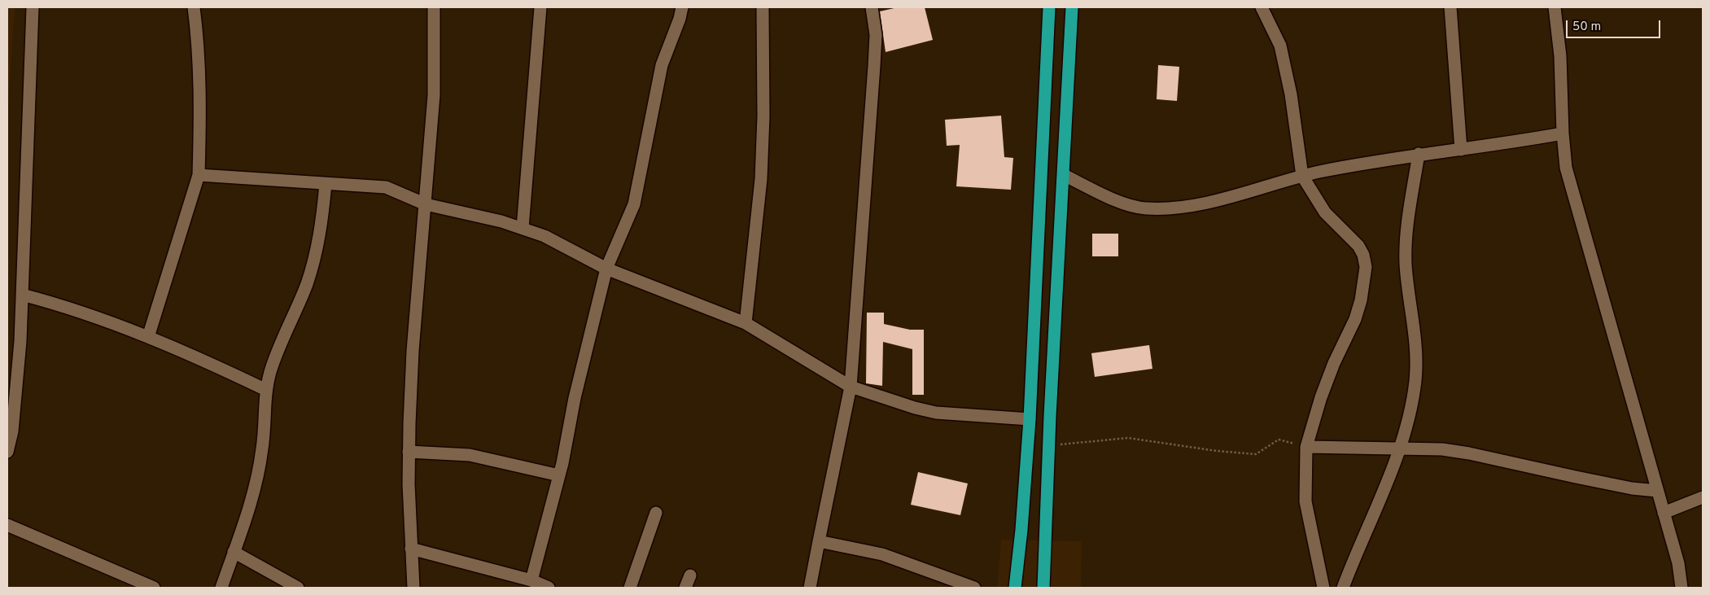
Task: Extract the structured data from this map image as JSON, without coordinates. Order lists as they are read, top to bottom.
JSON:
{
  "scale_bar": "50 m"
}
